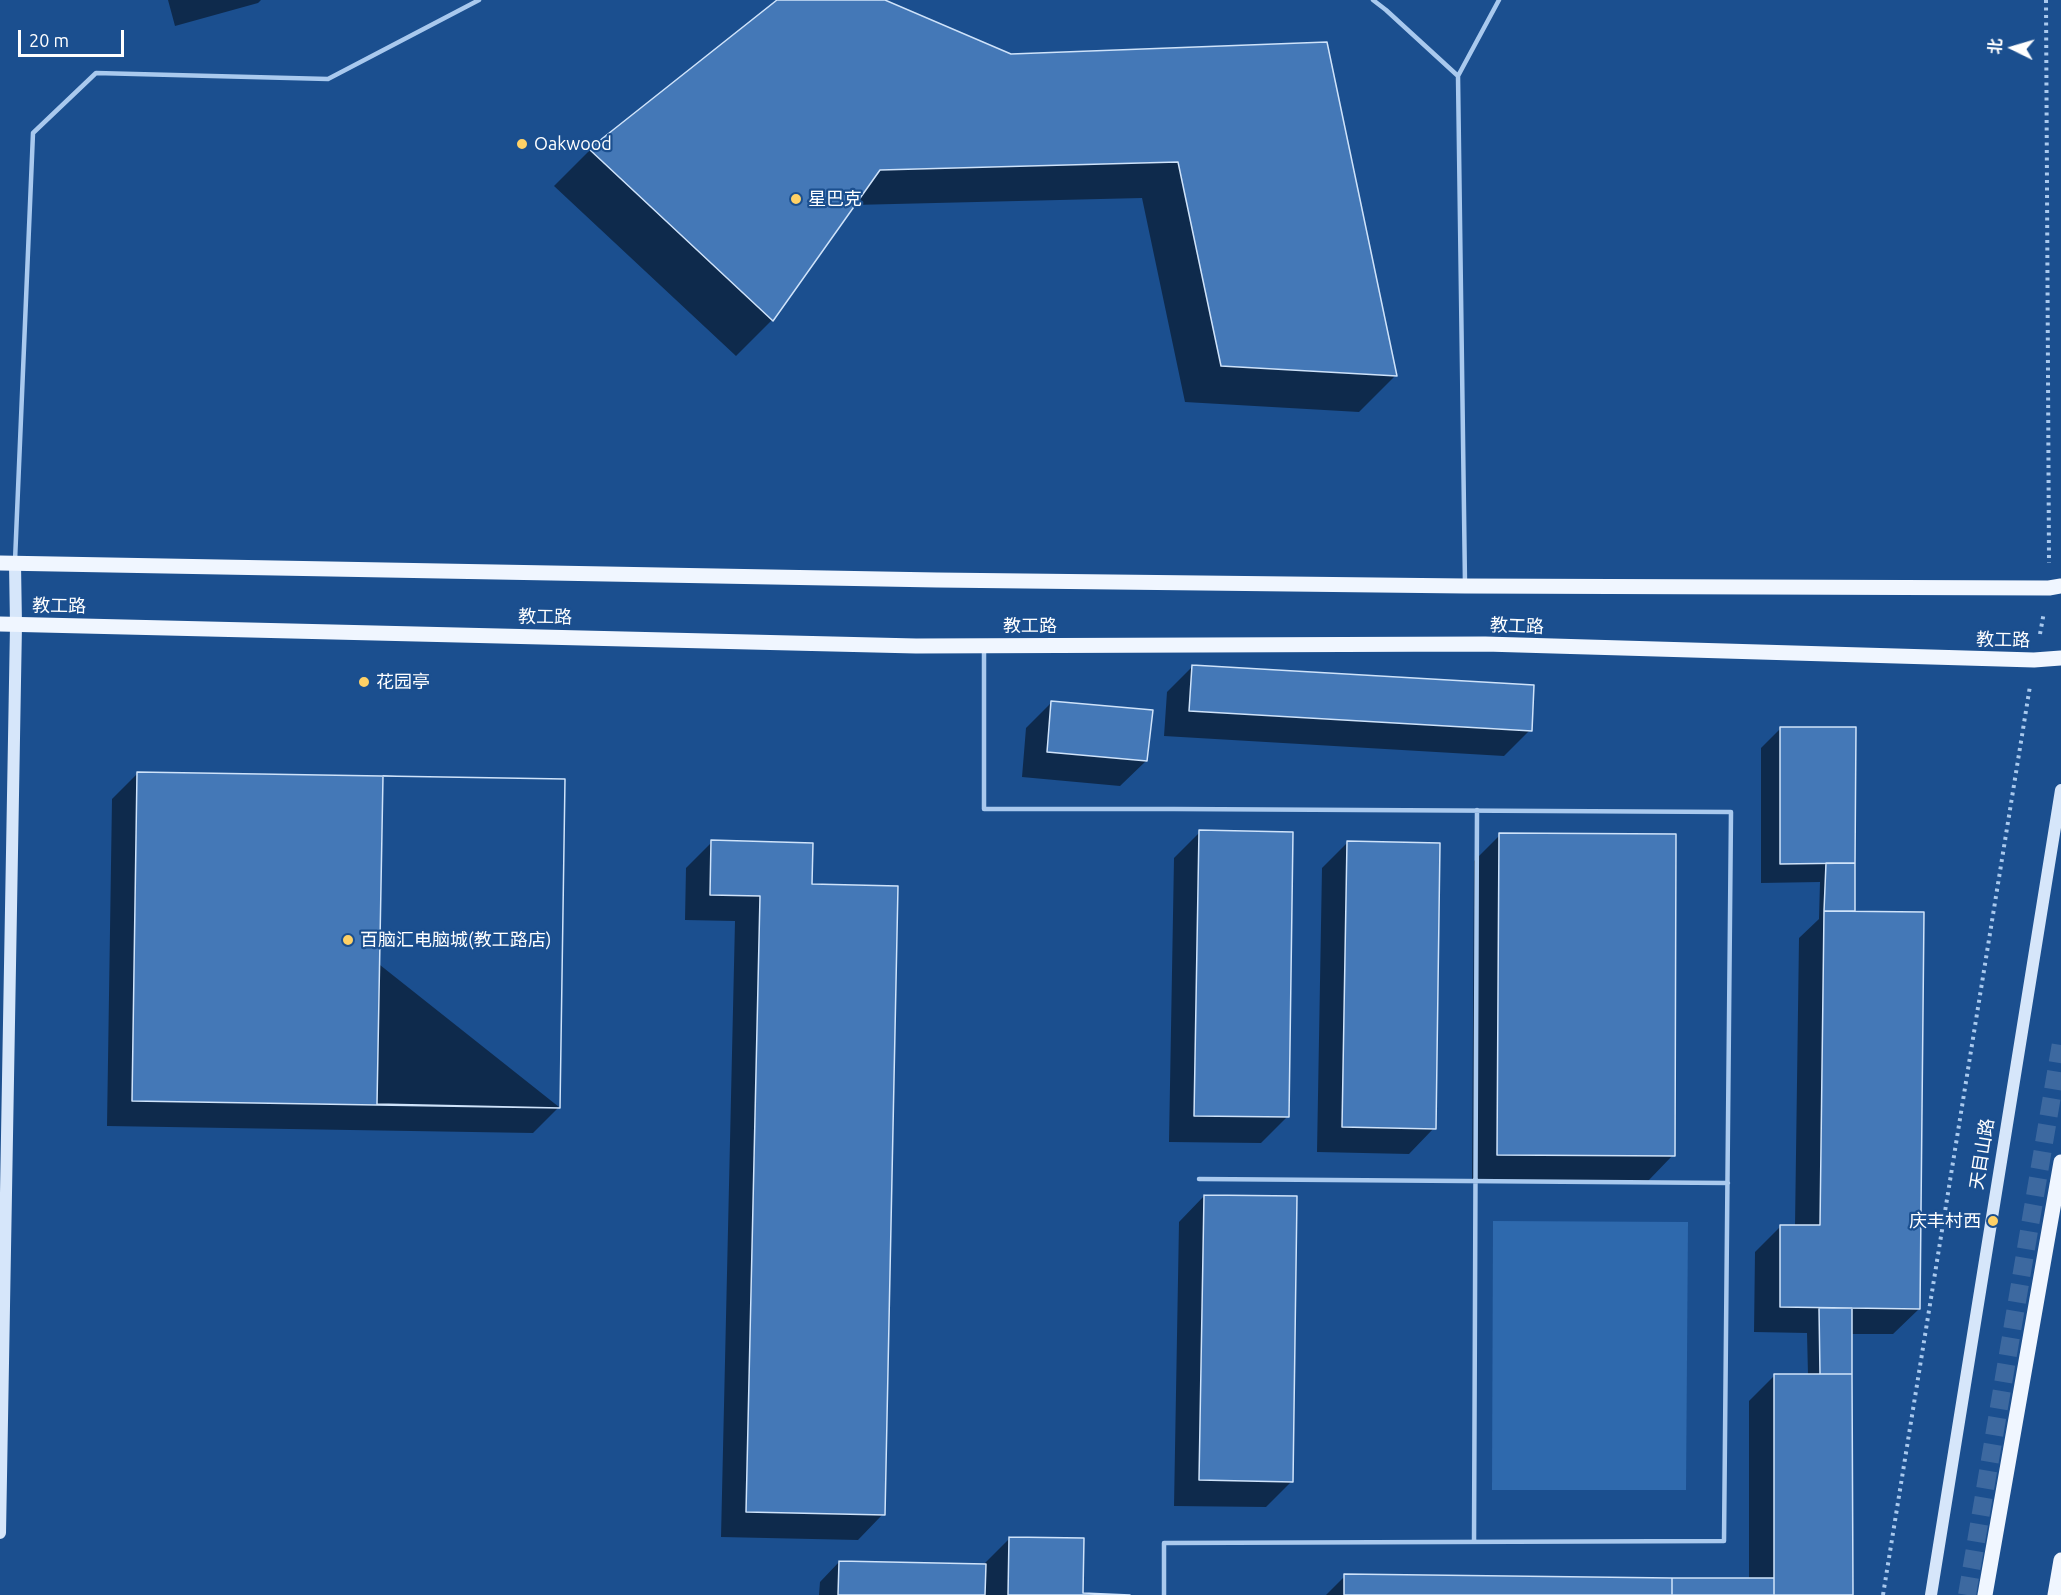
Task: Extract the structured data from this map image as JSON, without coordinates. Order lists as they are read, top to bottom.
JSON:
{
  "streets": {
    "main road": ["教工路"],
    "street": ["天目山路"]
  },
  "places": [
    "Oakwood",
    "星巴克",
    "花园亭",
    "百脑汇电脑城(教工路店)",
    "庆丰村西"
  ],
  "scale_bar": "20 m",
  "north": "left"
}
